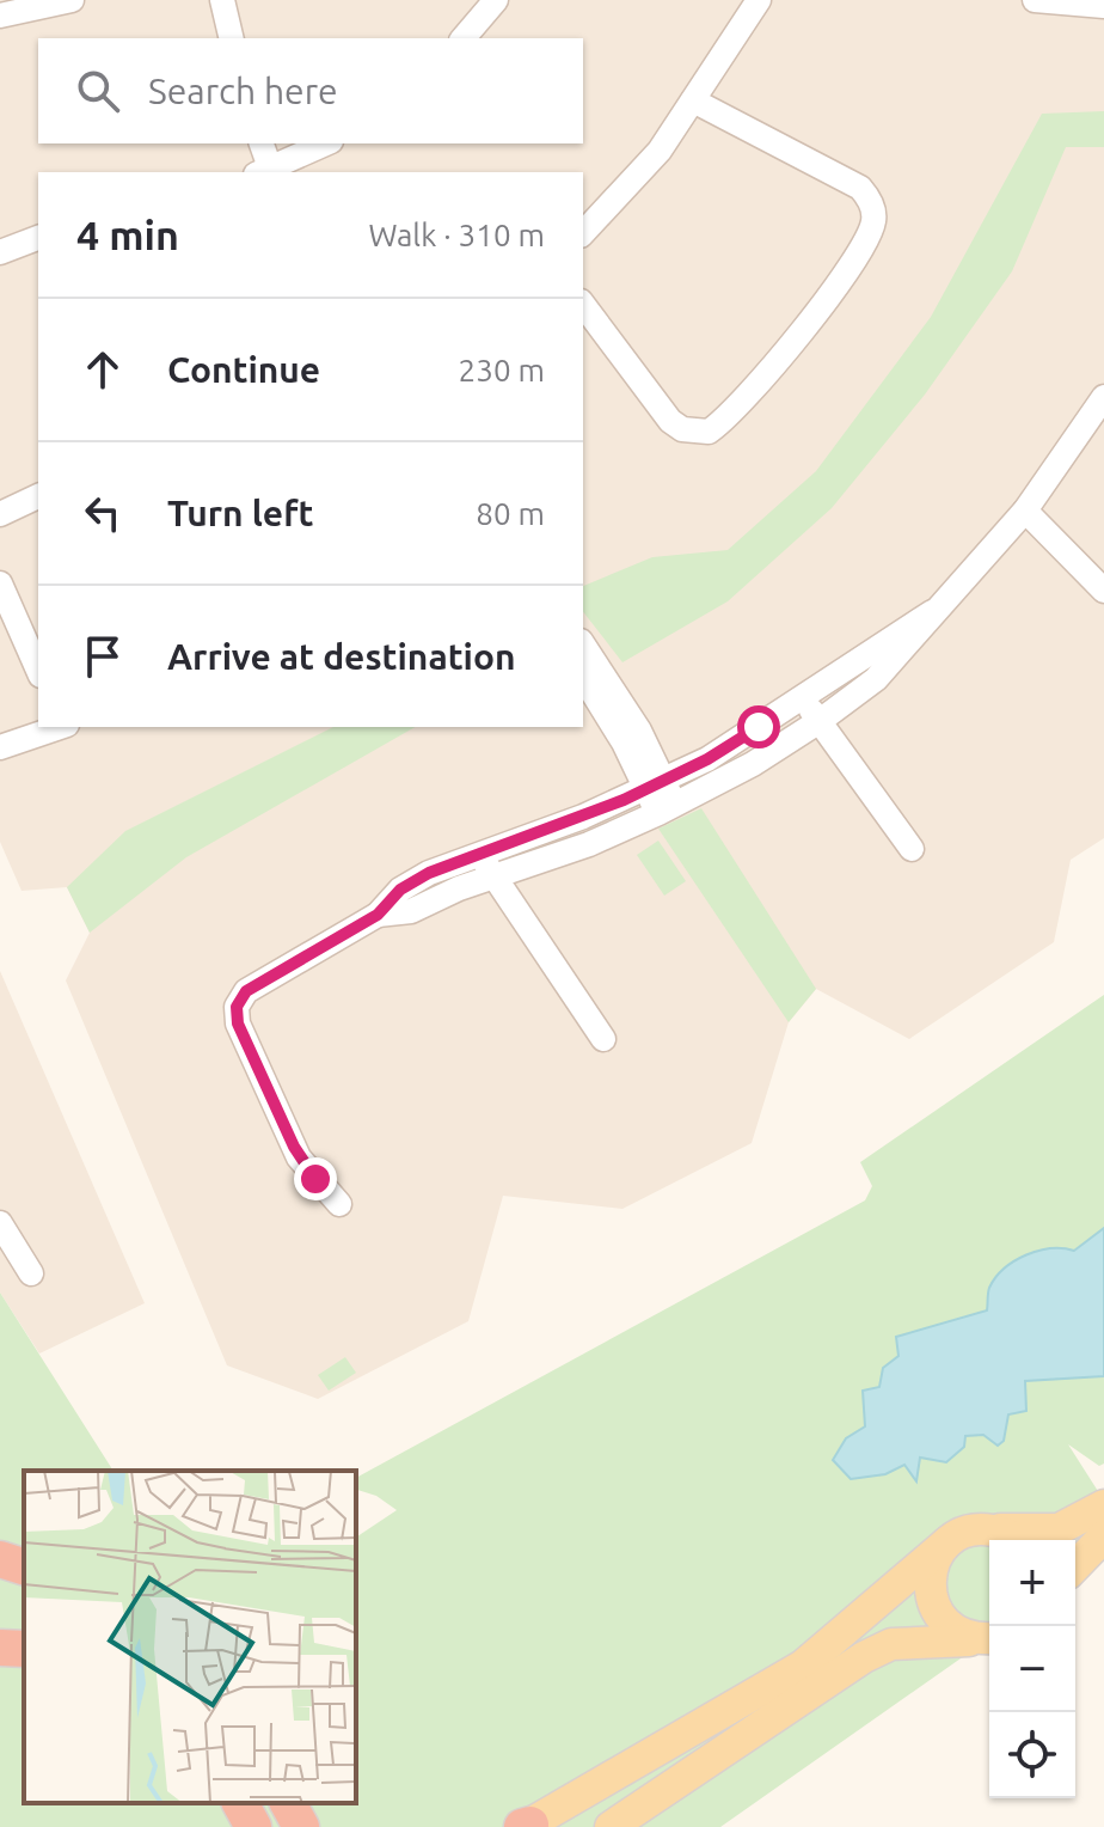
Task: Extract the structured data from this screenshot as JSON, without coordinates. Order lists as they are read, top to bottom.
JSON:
{
  "page": {
    "search": "Search here",
    "heading": ["4 min", "Walk · 310 m"],
    "list": [
      ["Continue", "230 m"],
      ["Turn left", "80 m"],
      "Arrive at destination"
    ],
    "map_buttons": ["+", "−"]
  }
}
